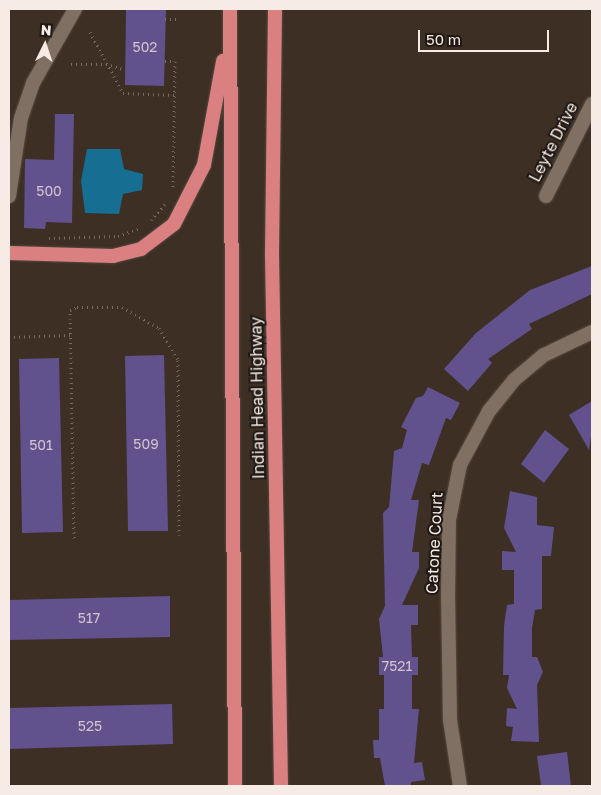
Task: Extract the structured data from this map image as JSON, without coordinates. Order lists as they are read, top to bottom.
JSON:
{
  "streets": {
    "highway": ["Indian Head Highway"],
    "street": ["Leyte Drive", "Catone Court"]
  },
  "house_numbers": [
    "502",
    "500",
    "509",
    "501",
    "517",
    "7521",
    "525"
  ],
  "scale_bar": "50 m",
  "north": "top"
}
